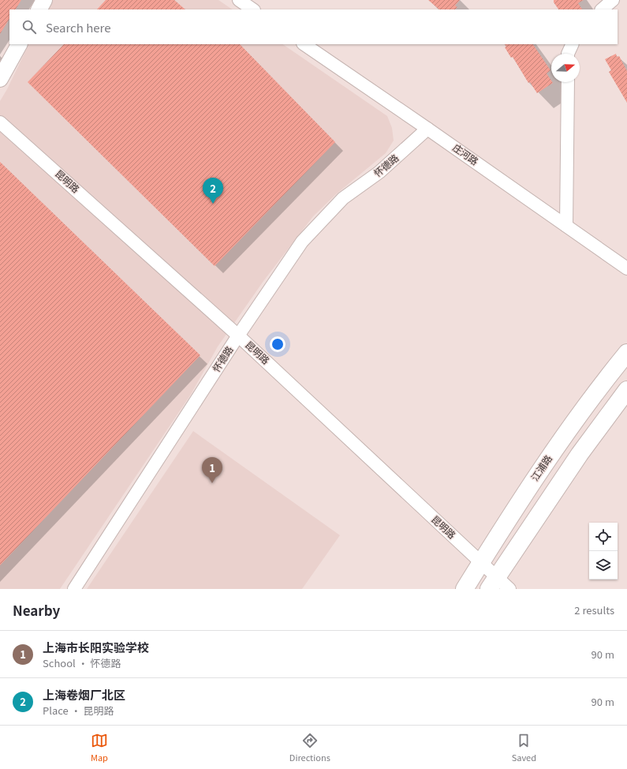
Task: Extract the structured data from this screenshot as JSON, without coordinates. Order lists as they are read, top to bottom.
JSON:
{
  "streets": {
    "main road": ["江浦路"],
    "street": ["庄河路", "怀德路", "昆明路"]
  },
  "crossings": [
    ["庄河路", "怀德路"],
    ["怀德路", "昆明路"],
    ["昆明路", "江浦路"]
  ],
  "north": "right",
  "page": {
    "search": "Search here",
    "pins": ["2", "1"],
    "heading": ["Nearby", "2 results"],
    "list": [
      {
        "mark": "1",
        "name": "上海市长阳实验学校",
        "note": "School · 怀德路",
        "value": "90 m"
      },
      {
        "mark": "2",
        "name": "上海卷烟厂北区",
        "note": "Place · 昆明路",
        "value": "90 m"
      }
    ],
    "nav": ["Map", "Directions", "Saved"]
  }
}
